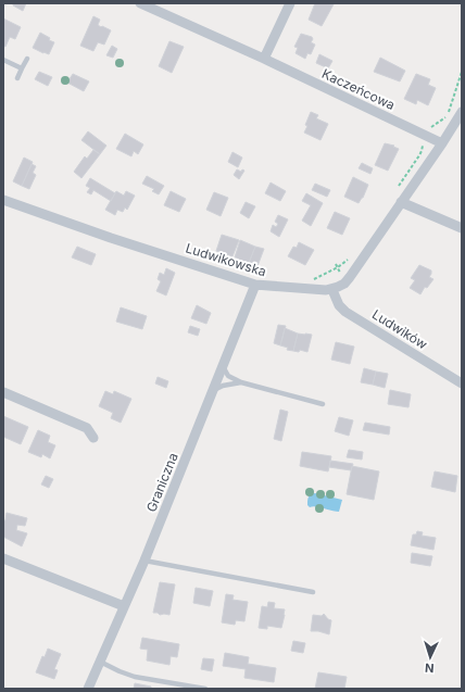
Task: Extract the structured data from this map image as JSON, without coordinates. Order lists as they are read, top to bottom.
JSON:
{
  "streets": {
    "street": [
      "Kaczeńcowa",
      "Ludwikowska",
      "Ludwików",
      "Graniczna"
    ]
  },
  "crossings": [
    ["Ludwikowska", "Ludwików"],
    ["Ludwikowska", "Graniczna"]
  ],
  "north": "bottom"
}
